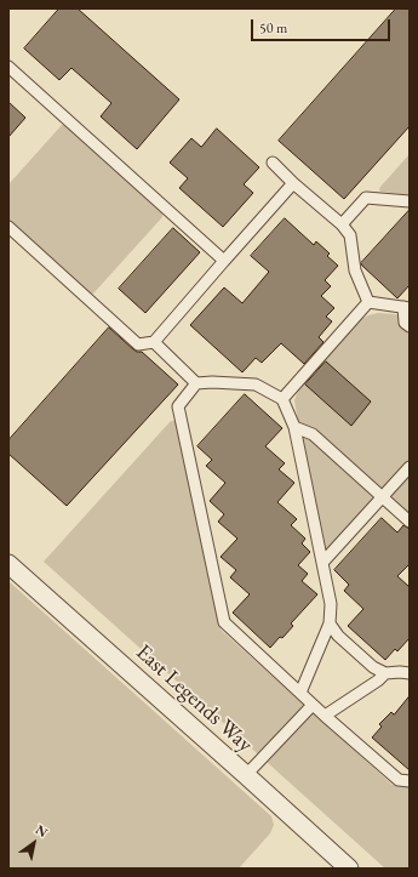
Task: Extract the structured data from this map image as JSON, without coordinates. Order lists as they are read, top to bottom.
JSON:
{
  "streets": {
    "street": ["East Legends Way"]
  },
  "scale_bar": "50 m",
  "north": "top right"
}
